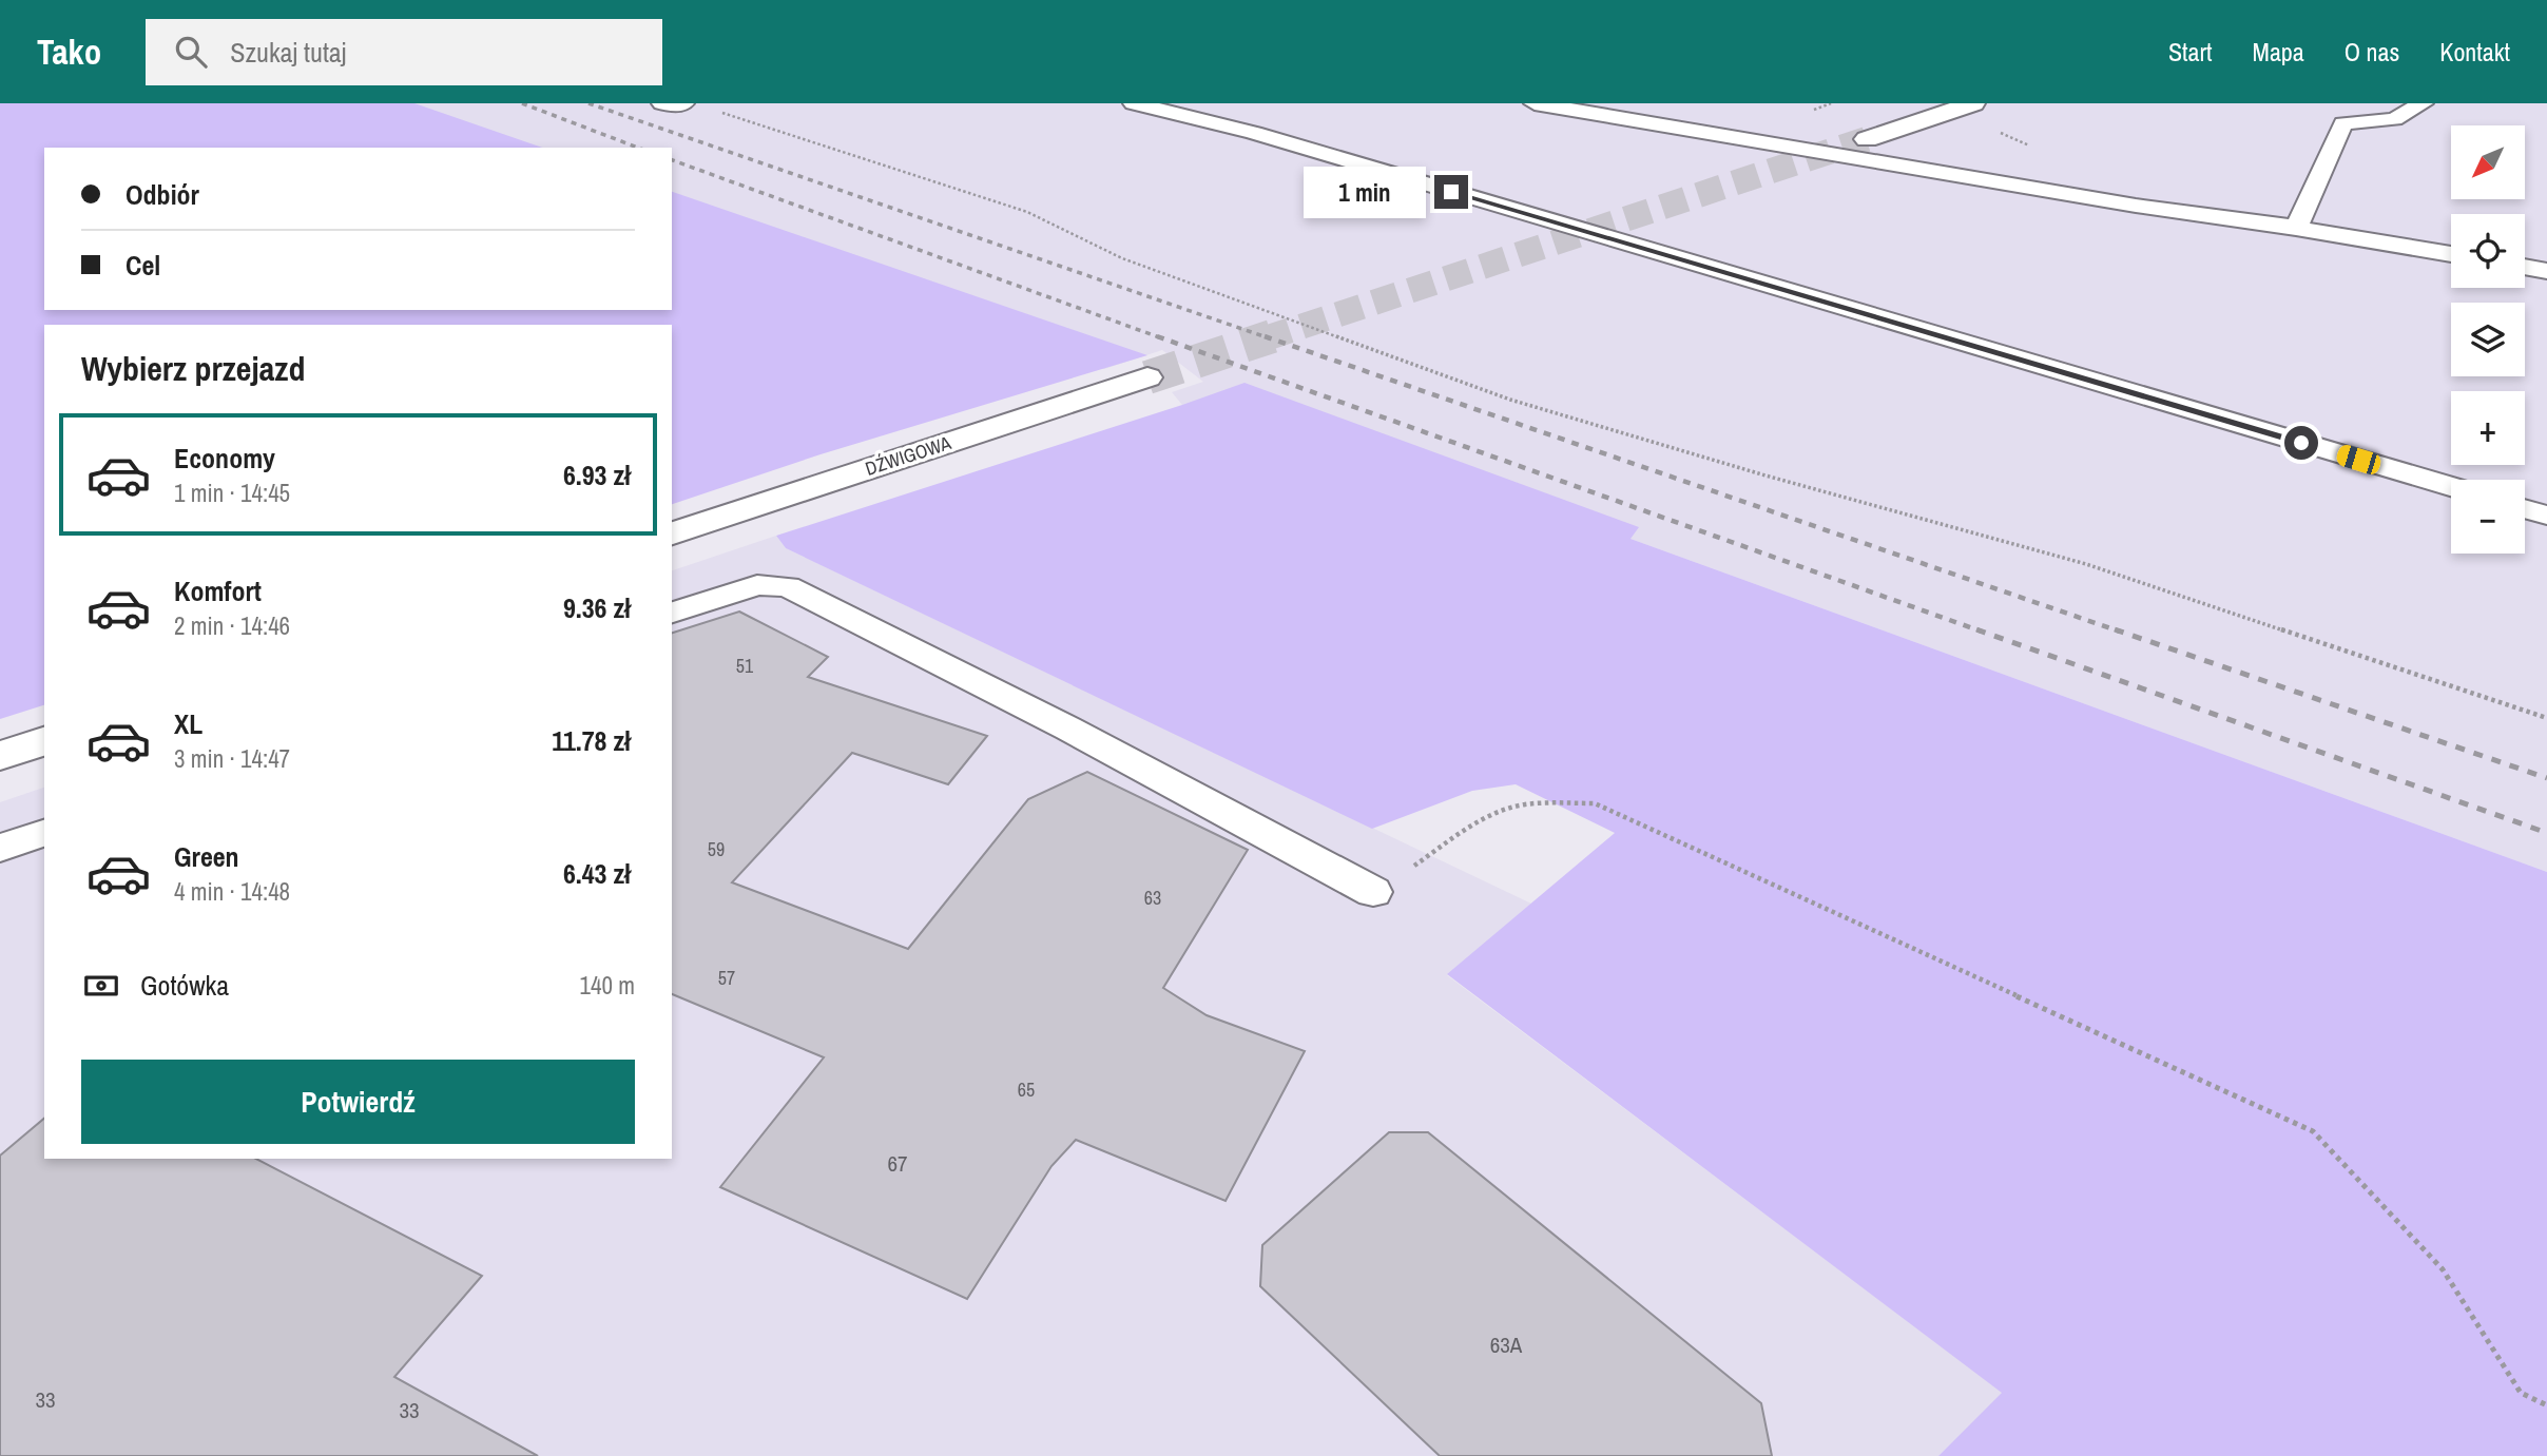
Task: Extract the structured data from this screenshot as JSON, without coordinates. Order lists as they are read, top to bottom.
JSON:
{
  "streets": {
    "main road": ["DŹWIGOWA"]
  },
  "house_numbers": [
    "51",
    "59",
    "63",
    "57",
    "65",
    "67",
    "63A",
    "33",
    "33"
  ],
  "north": "bottom left",
  "page": {
    "header": "Tako",
    "search": "Szukaj tutaj",
    "nav": [
      "Start",
      "Mapa",
      "O nas",
      "Kontakt"
    ],
    "map_buttons": ["+", "−"],
    "banner": ["Odbiór", "Cel"],
    "bubble": "1 min",
    "heading": "Wybierz przejazd",
    "list": [
      {
        "name": "Economy",
        "note": "1 min · 14:45",
        "value": "6.93 zł"
      },
      {
        "name": "Komfort",
        "note": "2 min · 14:46",
        "value": "9.36 zł"
      },
      {
        "name": "XL",
        "note": "3 min · 14:47",
        "value": "11.78 zł"
      },
      {
        "name": "Green",
        "note": "4 min · 14:48",
        "value": "6.43 zł"
      }
    ],
    "pay": ["Gotówka", "140 m"],
    "buttons": "Potwierdź"
  }
}
